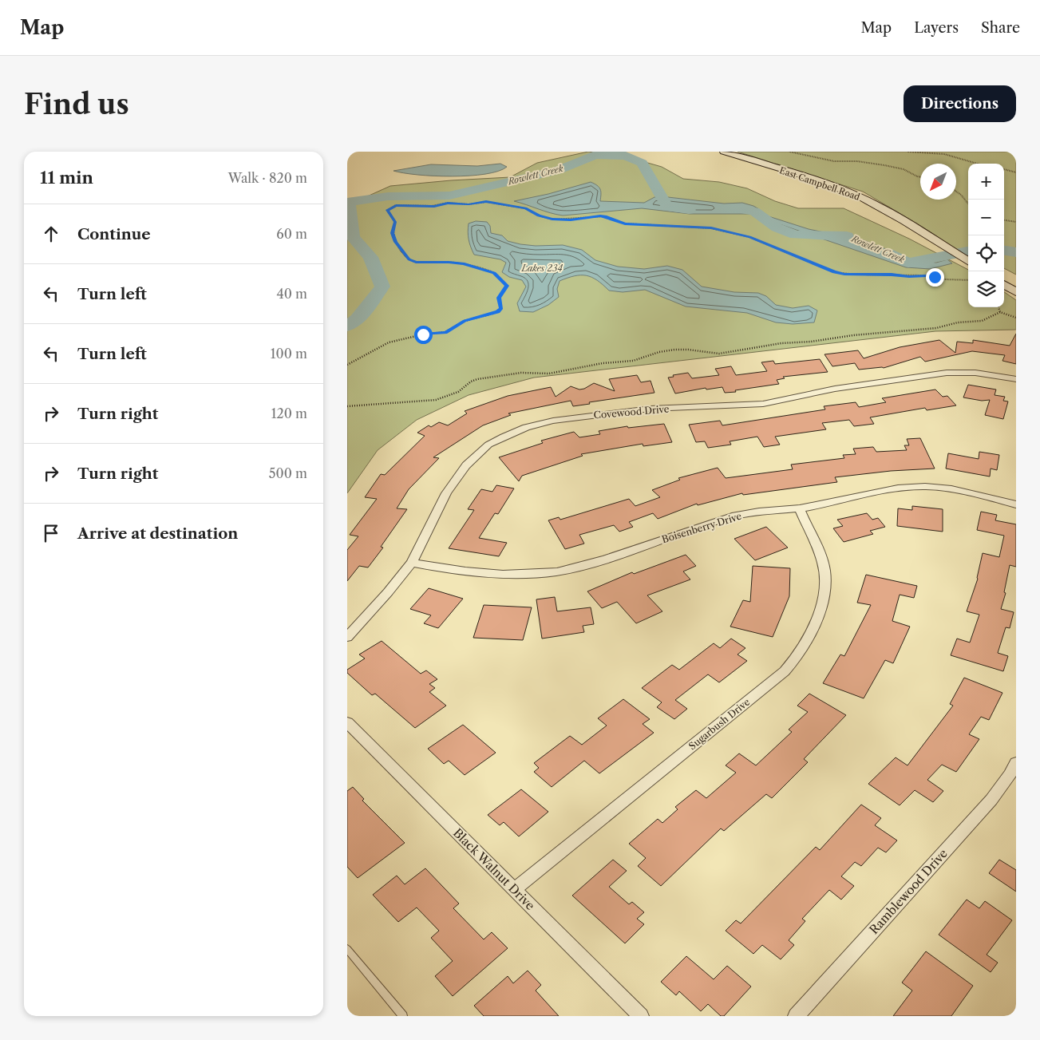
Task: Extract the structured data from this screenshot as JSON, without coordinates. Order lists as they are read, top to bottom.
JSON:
{
  "streets": {
    "main road": ["East Campbell Road"],
    "street": [
      "Covewood Drive",
      "Boisenberry Drive",
      "Sugarbush Drive",
      "Black Walnut Drive",
      "Ramblewood Drive"
    ]
  },
  "crossings": [
    ["Covewood Drive", "Boisenberry Drive"],
    ["Boisenberry Drive", "Sugarbush Drive"],
    ["Sugarbush Drive", "Black Walnut Drive"]
  ],
  "water": ["Rowlett Creek", "Lakes 234"],
  "north": "bottom left",
  "page": {
    "header": "Map",
    "nav": ["Map", "Layers", "Share"],
    "buttons": "Directions",
    "title": "Find us",
    "heading": ["11 min", "Walk · 820 m"],
    "map_buttons": ["+", "−"],
    "list": [
      ["Continue", "60 m"],
      ["Turn left", "40 m"],
      ["Turn left", "100 m"],
      ["Turn right", "120 m"],
      ["Turn right", "500 m"],
      "Arrive at destination"
    ]
  }
}
